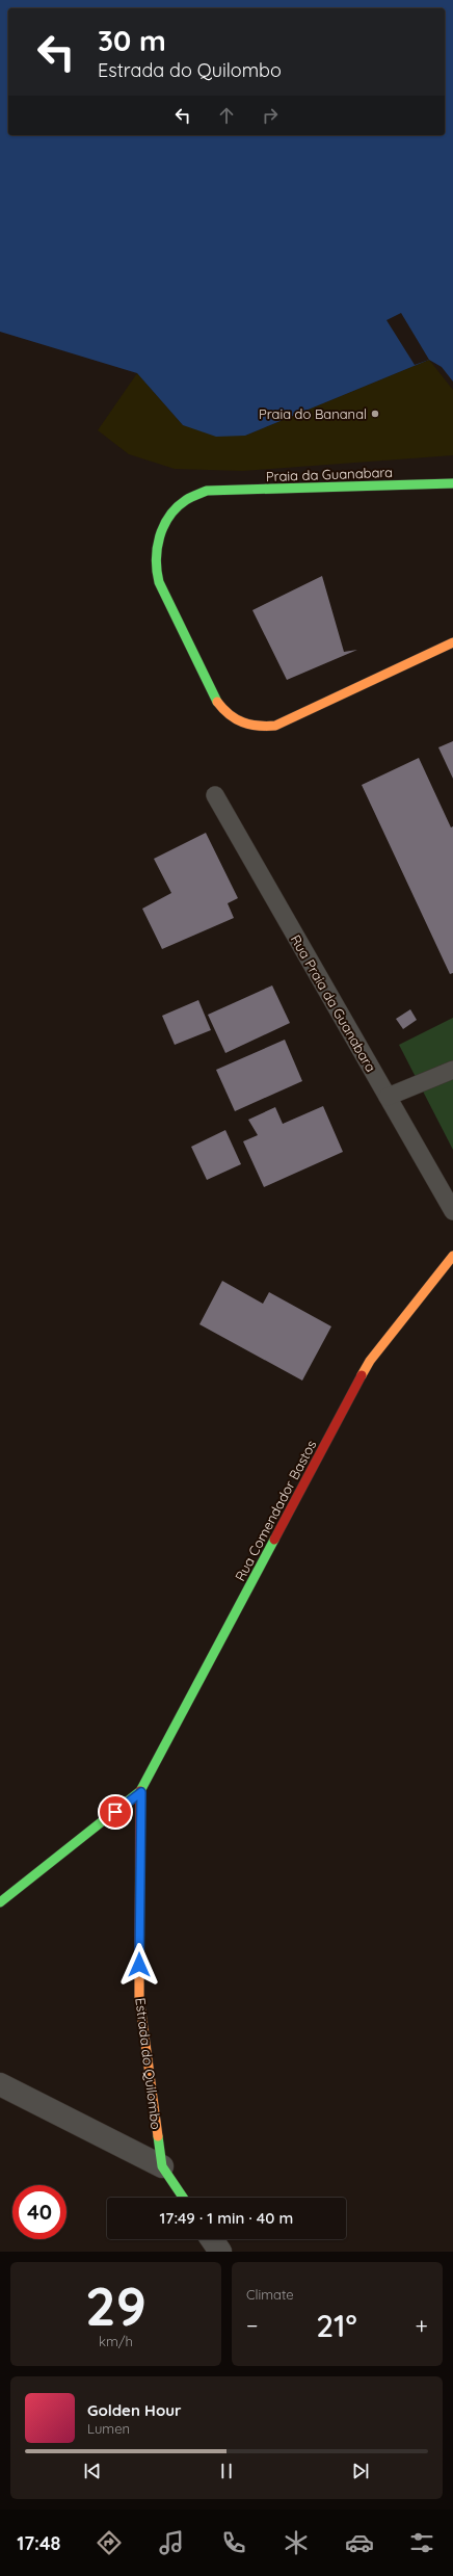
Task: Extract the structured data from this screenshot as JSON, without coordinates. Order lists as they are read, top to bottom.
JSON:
{
  "streets": {
    "street": ["Praia da Guanabara", "Rua Comendador Bastos", "Estrada do Quilombo"],
    "lane": ["Rua Praia da Guanabara"]
  },
  "crossings": [
    ["Rua Comendador Bastos", "Estrada do Quilombo"]
  ],
  "places": ["Praia do Bananal"],
  "page": {
    "turn": ["30 m", "Estrada do Quilombo"],
    "limit": "40",
    "trip": "17:49 · 1 min · 40 m",
    "tile": [
      ["29", "km/h"],
      "Climate"
    ],
    "heat": ["−", "21°", "+"],
    "song": ["Golden Hour", "Lumen"],
    "tabs": "17:48"
  }
}
